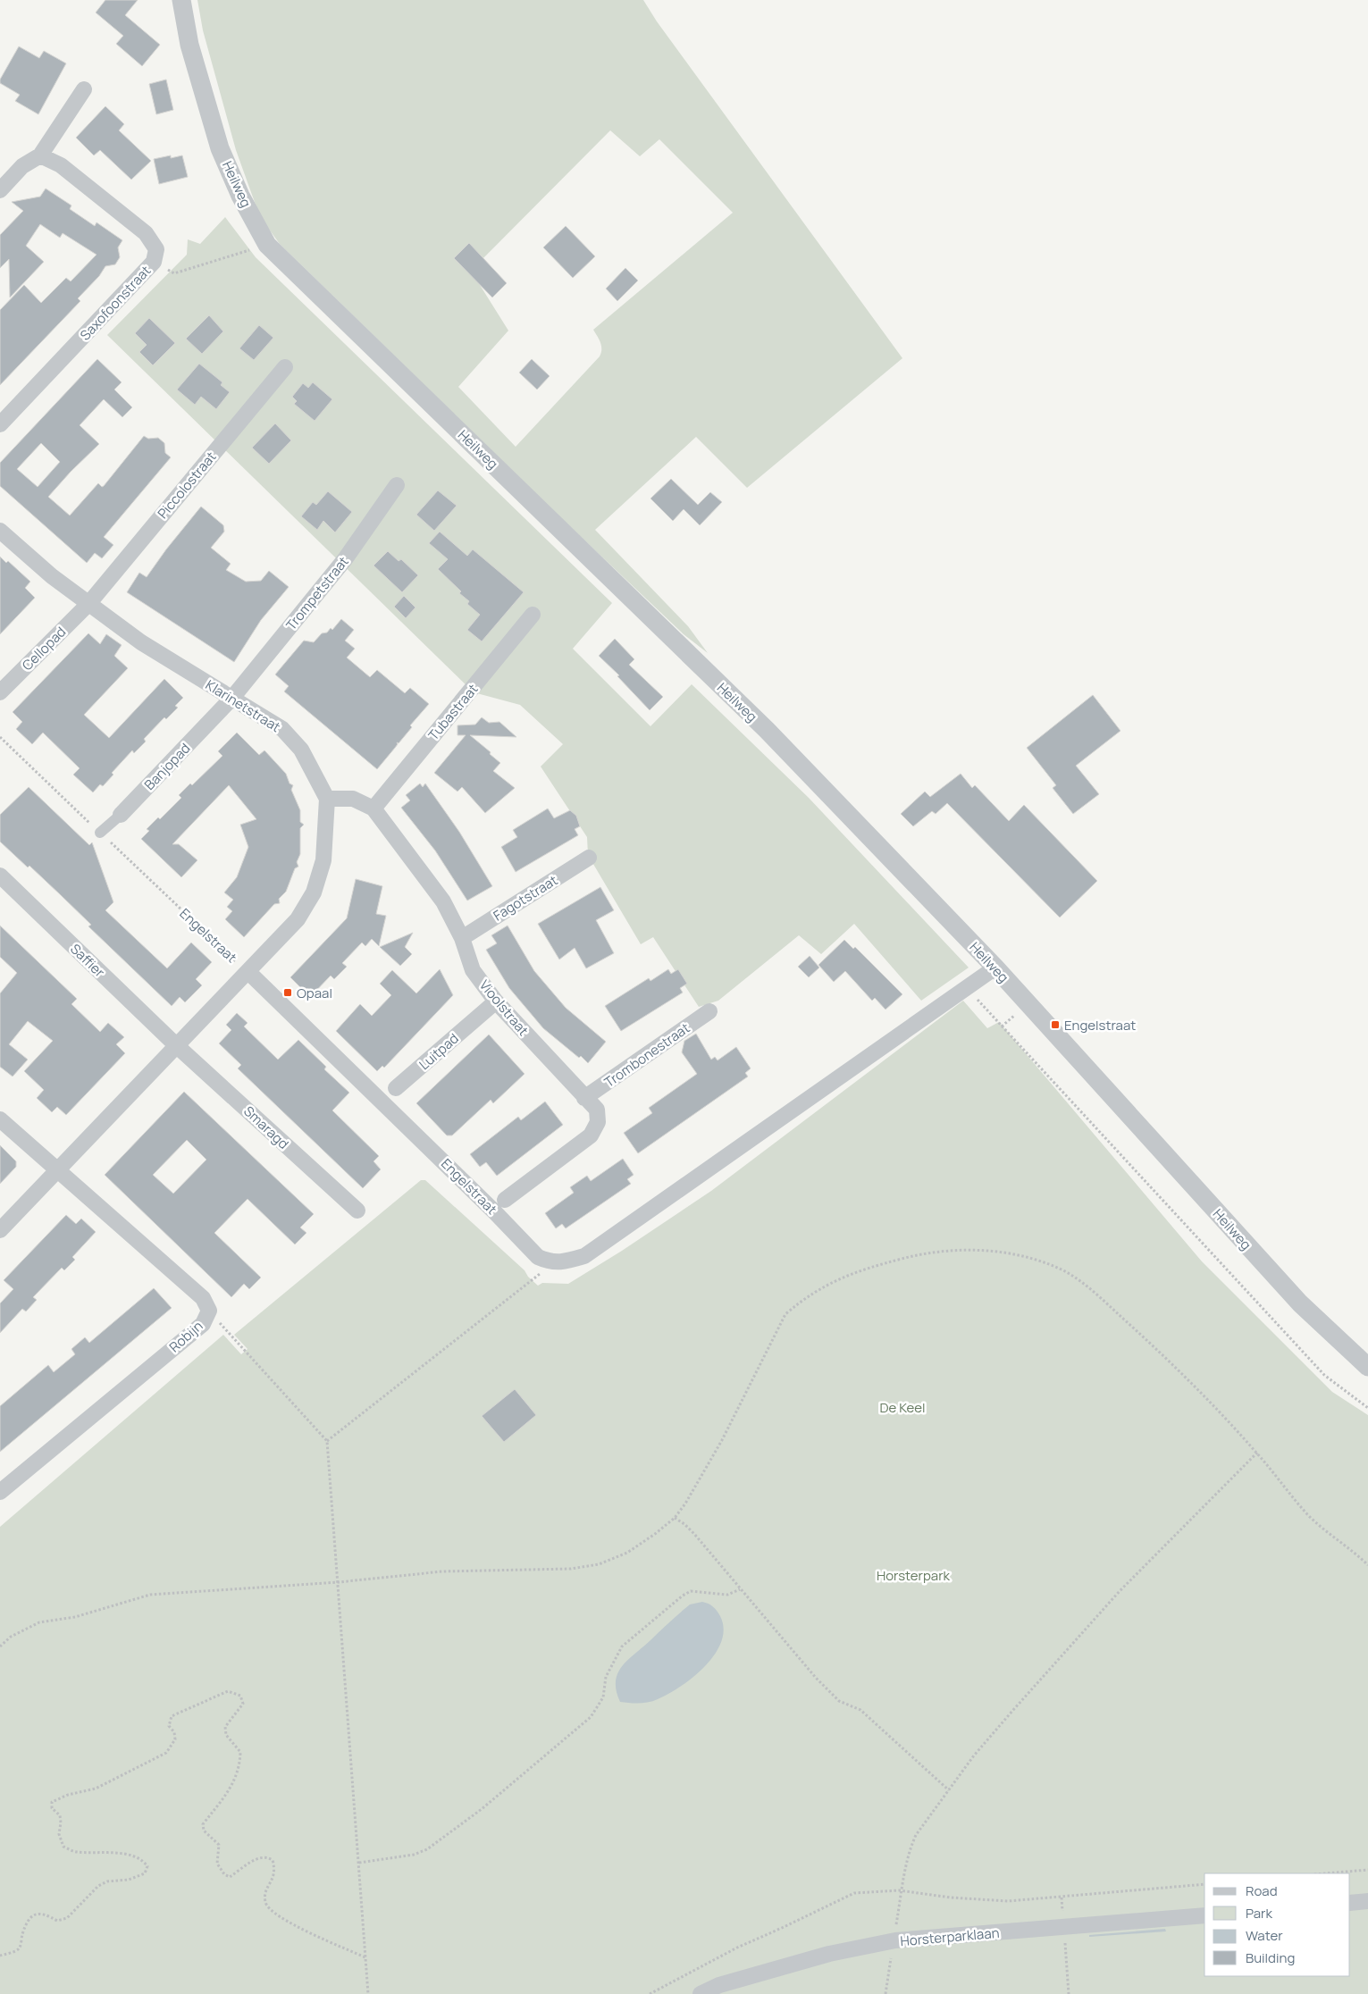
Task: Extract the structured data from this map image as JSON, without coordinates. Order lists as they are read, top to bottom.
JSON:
{
  "streets": {
    "street": [
      "Heilweg",
      "Saxofoonstraat",
      "Piccolostraat",
      "Trompetstraat",
      "Cellopad",
      "Klarinetstraat",
      "Tubastraat",
      "Banjopad",
      "Fagotstraat",
      "Engelstraat",
      "Saffier",
      "Vioolstraat",
      "Luitpad",
      "Trombonestraat",
      "Smaragd",
      "Robijn",
      "Horsterparklaan"
    ]
  },
  "crossings": [
    ["Piccolostraat", "Cellopad"],
    ["Piccolostraat", "Klarinetstraat"],
    ["Trompetstraat", "Klarinetstraat"],
    ["Trompetstraat", "Banjopad"],
    ["Cellopad", "Klarinetstraat"],
    ["Klarinetstraat", "Banjopad"],
    ["Klarinetstraat", "Vioolstraat"],
    ["Tubastraat", "Vioolstraat"],
    ["Banjopad", "Engelstraat"],
    ["Fagotstraat", "Vioolstraat"],
    ["Engelstraat", "Vioolstraat"],
    ["Engelstraat", "Luitpad"],
    ["Saffier", "Smaragd"],
    ["Vioolstraat", "Luitpad"],
    ["Vioolstraat", "Trombonestraat"]
  ],
  "parks": ["De Keel", "Horsterpark"],
  "places": {
    "transit": ["Opaal", "Engelstraat"]
  },
  "legend": [
    "Road",
    "Park",
    "Water",
    "Building"
  ]
}
